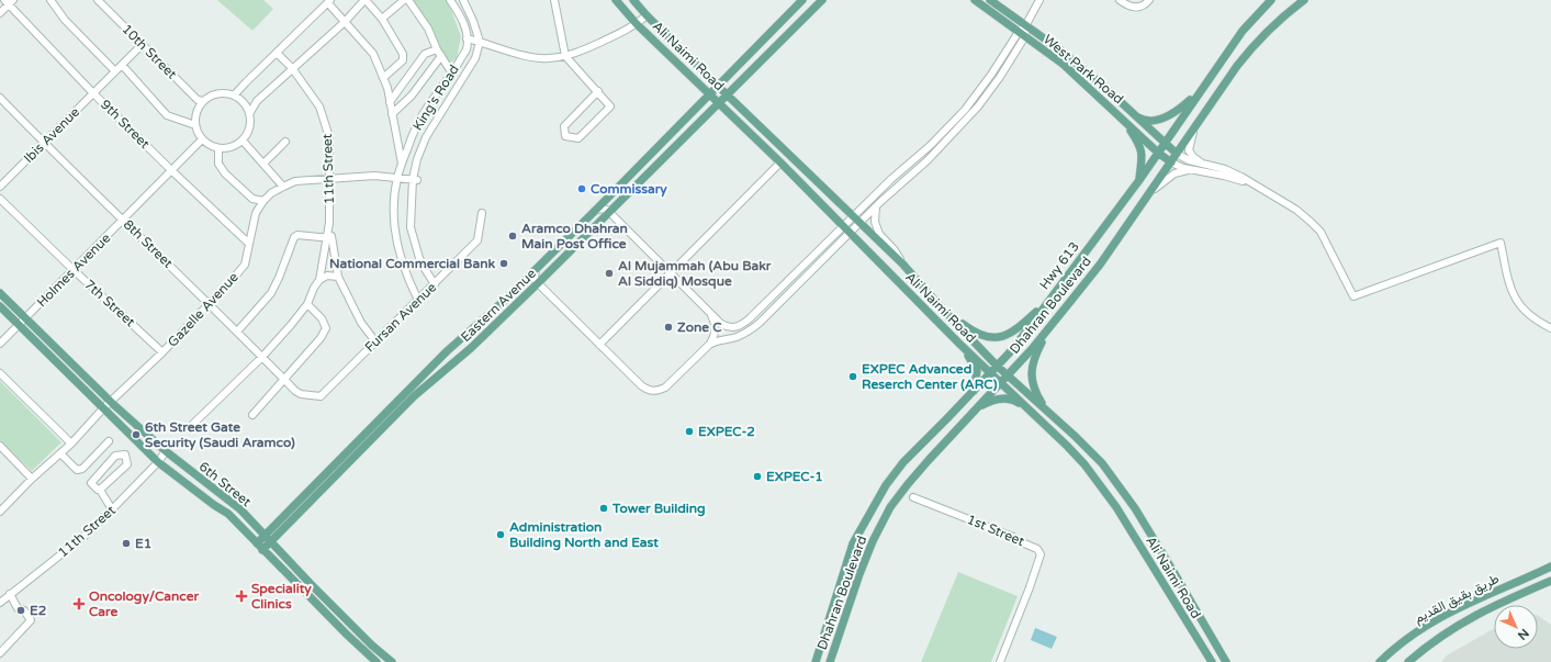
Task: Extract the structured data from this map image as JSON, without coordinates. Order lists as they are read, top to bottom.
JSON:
{
  "streets": {
    "main road": [
      "Ali Naimi Road",
      "West Park Road",
      "Hwy 613",
      "Eastern Avenue",
      "Dhahran Boulevard",
      "6th Street",
      "طريق بقيق القديم"
    ],
    "street": [
      "10th Street",
      "King's Road",
      "9th Street",
      "Ibis Avenue",
      "11th Street",
      "8th Street",
      "Holmes Avenue",
      "7th Street",
      "Gazelle Avenue",
      "Fursan Avenue",
      "1st Street"
    ]
  },
  "crossings": [
    ["10th Street", "Ibis Avenue"],
    ["10th Street", "Holmes Avenue"],
    ["Ali Naimi Road", "Hwy 613"],
    ["Ali Naimi Road", "Eastern Avenue"],
    ["Ali Naimi Road", "Dhahran Boulevard"],
    ["West Park Road", "Hwy 613"],
    ["West Park Road", "Dhahran Boulevard"],
    ["King's Road", "Gazelle Avenue"],
    ["King's Road", "Fursan Avenue"],
    ["9th Street", "Ibis Avenue"],
    ["9th Street", "Holmes Avenue"],
    ["9th Street", "Gazelle Avenue"],
    ["Ibis Avenue", "8th Street"],
    ["11th Street", "8th Street"],
    ["11th Street", "Gazelle Avenue"],
    ["11th Street", "Fursan Avenue"],
    ["11th Street", "6th Street"],
    ["8th Street", "Holmes Avenue"],
    ["8th Street", "Gazelle Avenue"],
    ["8th Street", "Fursan Avenue"],
    ["Holmes Avenue", "7th Street"],
    ["Holmes Avenue", "6th Street"],
    ["7th Street", "Gazelle Avenue"],
    ["Eastern Avenue", "6th Street"],
    ["Gazelle Avenue", "6th Street"]
  ],
  "places": {
    "other": [
      "Commissary",
      "Aramco Dhahran Main Post Office",
      "National Commercial Bank",
      "Al Mujammah (Abu Bakr Al Siddiq) Mosque",
      "Zone C",
      "EXPEC Advanced Reserch Center (ARC)",
      "EXPEC-2",
      "6th Street Gate Security (Saudi Aramco)",
      "EXPEC-1",
      "Tower Building",
      "Administration Building North and East",
      "E1",
      "E2"
    ],
    "health": ["Speciality Clinics", "Oncology/Cancer Care"]
  },
  "north": "bottom right"
}
